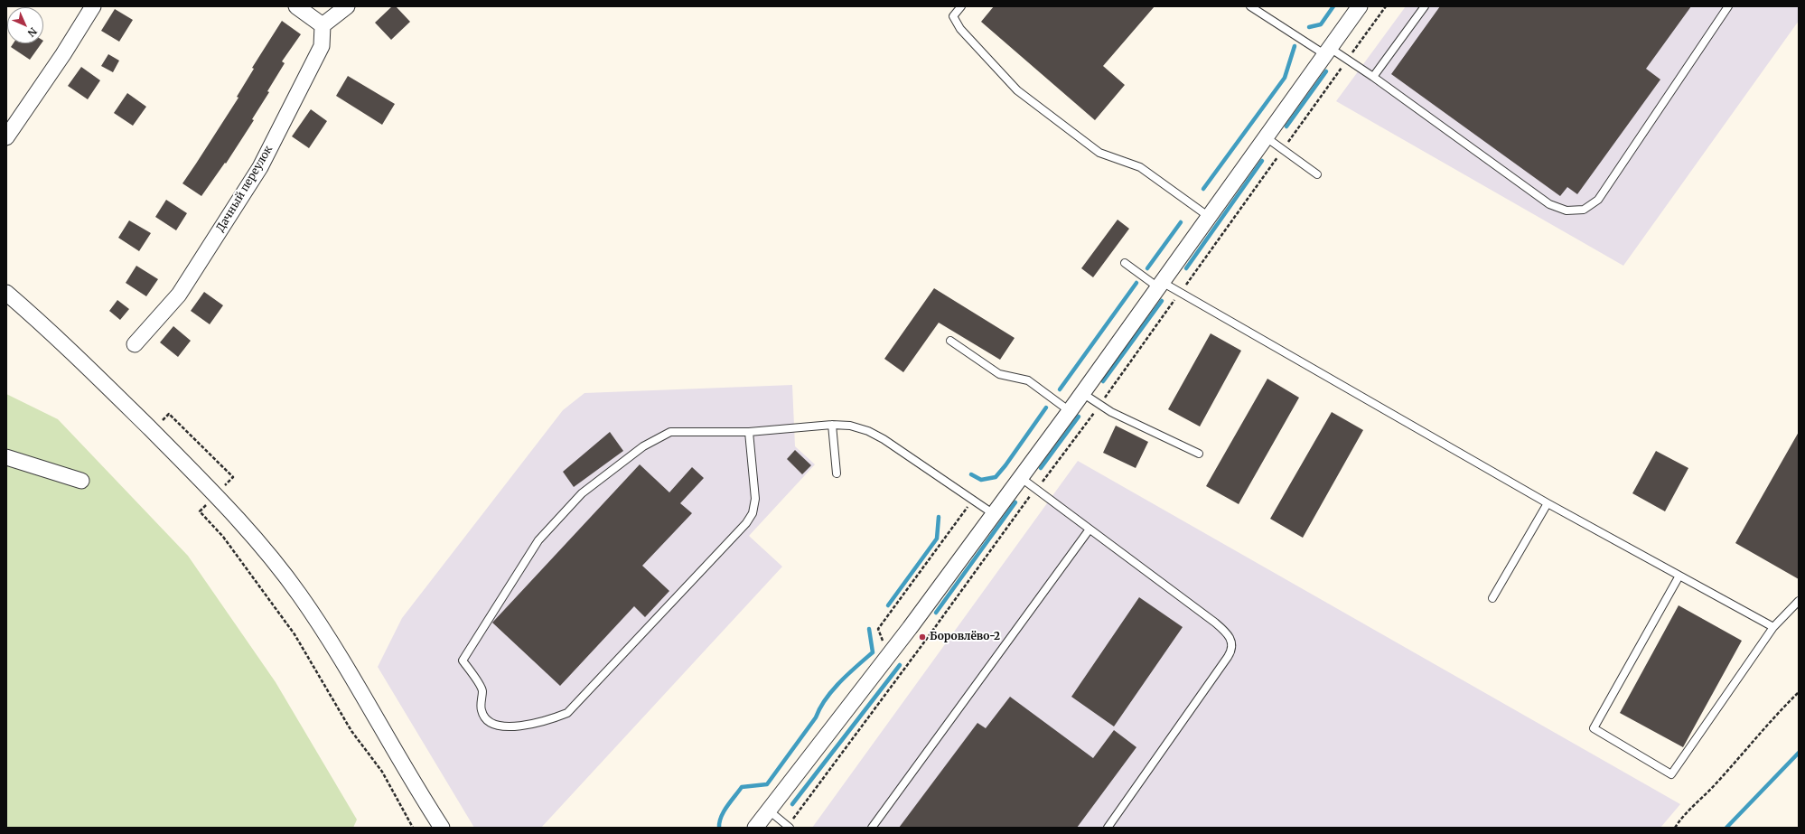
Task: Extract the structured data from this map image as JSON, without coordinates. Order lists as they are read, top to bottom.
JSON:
{
  "streets": {
    "street": ["Дачный переулок"]
  },
  "places": ["Боровлёво-2"],
  "north": "bottom right"
}
